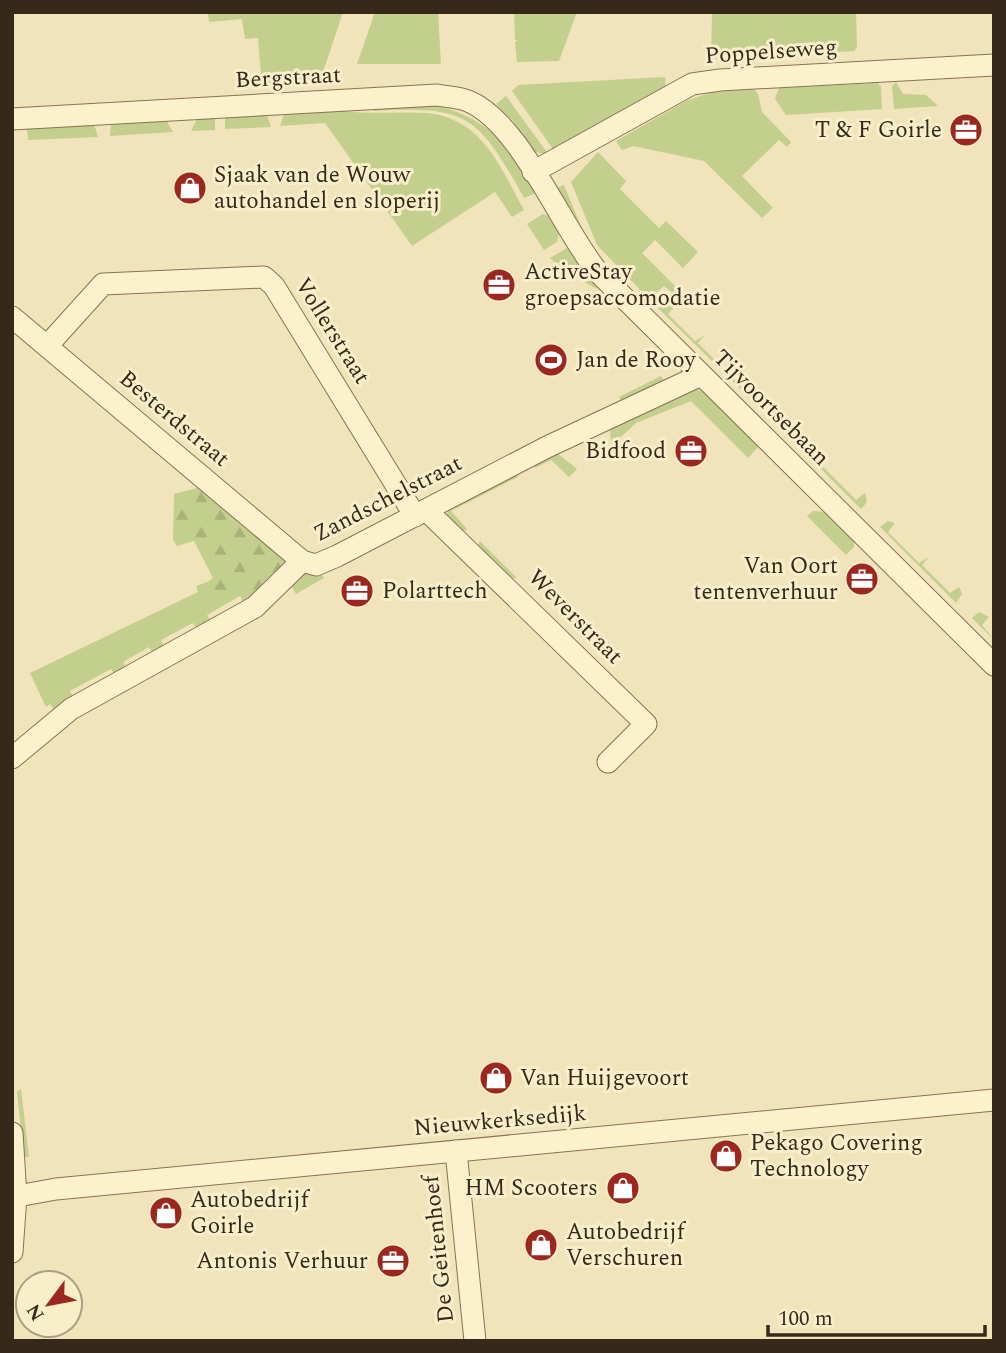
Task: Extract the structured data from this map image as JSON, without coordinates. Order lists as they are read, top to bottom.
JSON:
{
  "streets": {
    "street": [
      "Poppelseweg",
      "Bergstraat",
      "Vollerstraat",
      "Tijvoortsebaan",
      "Besterdstraat",
      "Zandschelstraat",
      "Weverstraat",
      "Nieuwkerksedijk",
      "De Geitenhoef"
    ]
  },
  "crossings": [
    ["Poppelseweg", "Bergstraat"],
    ["Poppelseweg", "Tijvoortsebaan"],
    ["Bergstraat", "Tijvoortsebaan"],
    ["Vollerstraat", "Besterdstraat"],
    ["Vollerstraat", "Zandschelstraat"],
    ["Vollerstraat", "Weverstraat"],
    ["Tijvoortsebaan", "Zandschelstraat"],
    ["Besterdstraat", "Zandschelstraat"],
    ["Zandschelstraat", "Weverstraat"],
    ["Nieuwkerksedijk", "De Geitenhoef"]
  ],
  "places": {
    "office": [
      "T & F Goirle",
      "ActiveStay groepsaccomodatie",
      "Bidfood",
      "Van Oort tentenverhuur",
      "Polarttech",
      "Antonis Verhuur"
    ],
    "shop": [
      "Sjaak van de Wouw autohandel en sloperij",
      "Van Huijgevoort",
      "Pekago Covering Technology",
      "HM Scooters",
      "Autobedrijf Goirle",
      "Autobedrijf Verschuren"
    ],
    "sports": ["Jan de Rooy"]
  },
  "scale_bar": "100 m",
  "north": "bottom left"
}
